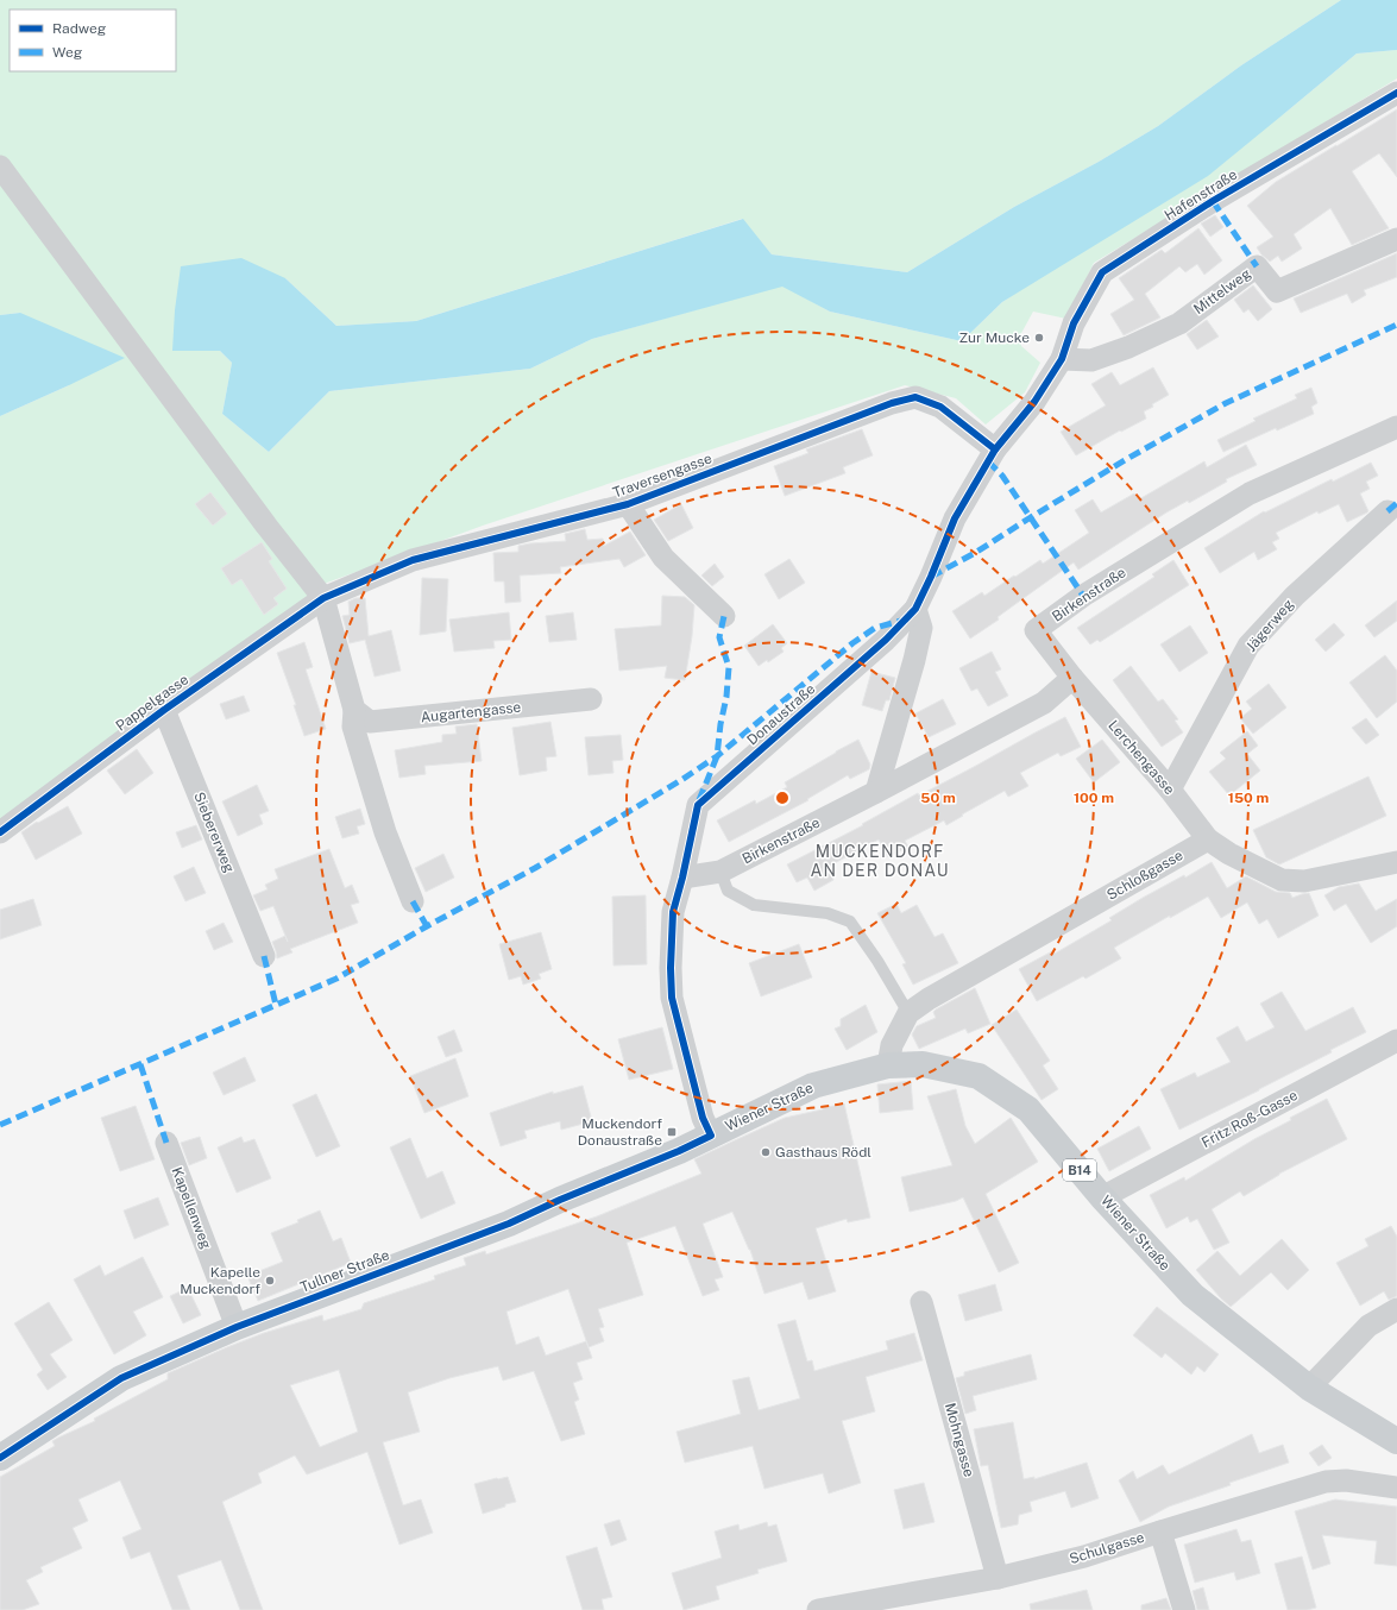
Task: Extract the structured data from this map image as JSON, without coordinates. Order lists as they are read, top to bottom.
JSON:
{
  "streets": {
    "main road": ["Wiener Straße", "B14", "Tullner Straße"],
    "street": [
      "Hafenstraße",
      "Mittelweg",
      "Traversengasse",
      "Birkenstraße",
      "Jägerweg",
      "Pappelgasse",
      "Augartengasse",
      "Donaustraße",
      "Lerchengasse",
      "Siebererweg",
      "Schloßgasse",
      "Fritz Roß-Gasse",
      "Kapellenweg",
      "Mohngasse",
      "Schulgasse"
    ]
  },
  "crossings": [
    ["Hafenstraße", "Mittelweg"],
    ["Hafenstraße", "Donaustraße"],
    ["Mittelweg", "Donaustraße"],
    ["Traversengasse", "Pappelgasse"],
    ["Traversengasse", "Donaustraße"],
    ["Birkenstraße", "Donaustraße"],
    ["Birkenstraße", "Lerchengasse"],
    ["Jägerweg", "Lerchengasse"],
    ["Pappelgasse", "Siebererweg"],
    ["Donaustraße", "Wiener Straße"],
    ["Donaustraße", "Tullner Straße"],
    ["Lerchengasse", "Schloßgasse"],
    ["Schloßgasse", "Wiener Straße"],
    ["Wiener Straße", "Fritz Roß-Gasse"],
    ["Wiener Straße", "Tullner Straße"],
    ["Kapellenweg", "Tullner Straße"],
    ["Mohngasse", "Schulgasse"]
  ],
  "districts": ["MUCKENDORF AN DER DONAU"],
  "places": {
    "other": ["Zur Mucke", "Gasthaus Rödl", "Kapelle Muckendorf"],
    "transit": ["Muckendorf Donaustraße"]
  },
  "legend": ["Radweg", "Weg"],
  "rings": ["50 m", "100 m", "150 m"]
}
